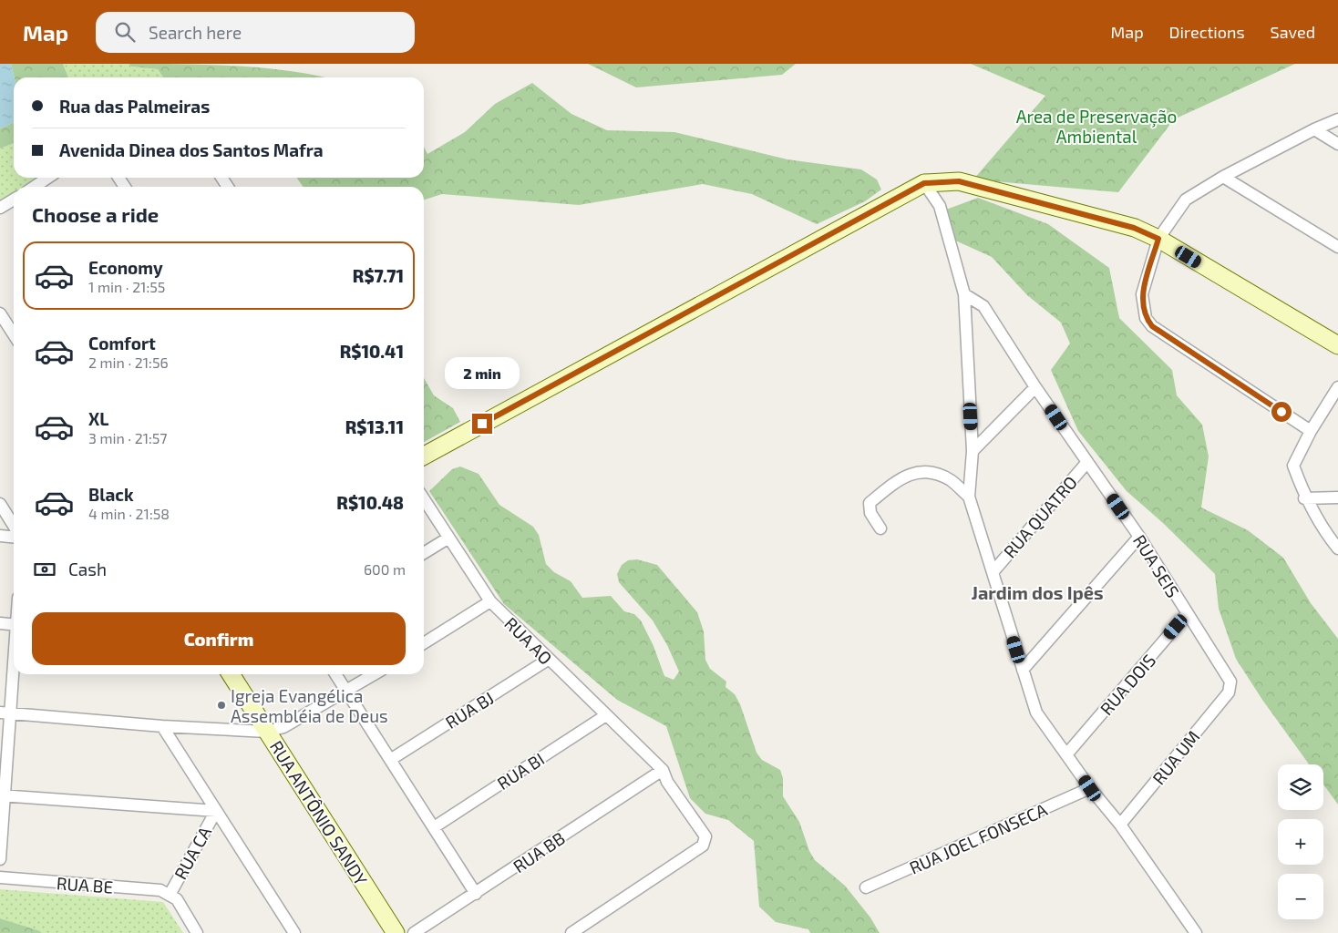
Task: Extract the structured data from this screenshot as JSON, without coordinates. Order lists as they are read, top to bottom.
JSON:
{
  "streets": {
    "street": [
      "RUA QUATRO",
      "RUA SEIS",
      "RUA AO",
      "RUA DOIS",
      "RUA BJ",
      "RUA UM",
      "RUA BI",
      "RUA ANTÔNIO SANDY",
      "RUA JOEL FONSECA",
      "RUA BB",
      "RUA CA",
      "RUA BE"
    ]
  },
  "crossings": [
    ["RUA QUATRO", "RUA SEIS"],
    ["RUA SEIS", "RUA DOIS"],
    ["RUA SEIS", "RUA UM"],
    ["RUA AO", "RUA BJ"],
    ["RUA AO", "RUA BI"],
    ["RUA AO", "RUA BB"],
    ["RUA CA", "RUA BE"]
  ],
  "districts": ["Jardim dos Ipês"],
  "parks": ["Area de Preservação Ambiental"],
  "places": ["Igreja Evangélica Assembléia de Deus"],
  "page": {
    "header": "Map",
    "search": "Search here",
    "nav": ["Map", "Directions", "Saved"],
    "banner": ["Rua das Palmeiras", "Avenida Dinea dos Santos Mafra"],
    "heading": "Choose a ride",
    "list": [
      {
        "name": "Economy",
        "note": "1 min · 21:55",
        "value": "R$7.71"
      },
      {
        "name": "Comfort",
        "note": "2 min · 21:56",
        "value": "R$10.41"
      },
      {
        "name": "XL",
        "note": "3 min · 21:57",
        "value": "R$13.11"
      },
      {
        "name": "Black",
        "note": "4 min · 21:58",
        "value": "R$10.48"
      }
    ],
    "bubble": "2 min",
    "pay": ["Cash", "600 m"],
    "buttons": "Confirm",
    "map_buttons": ["+", "−"]
  }
}
